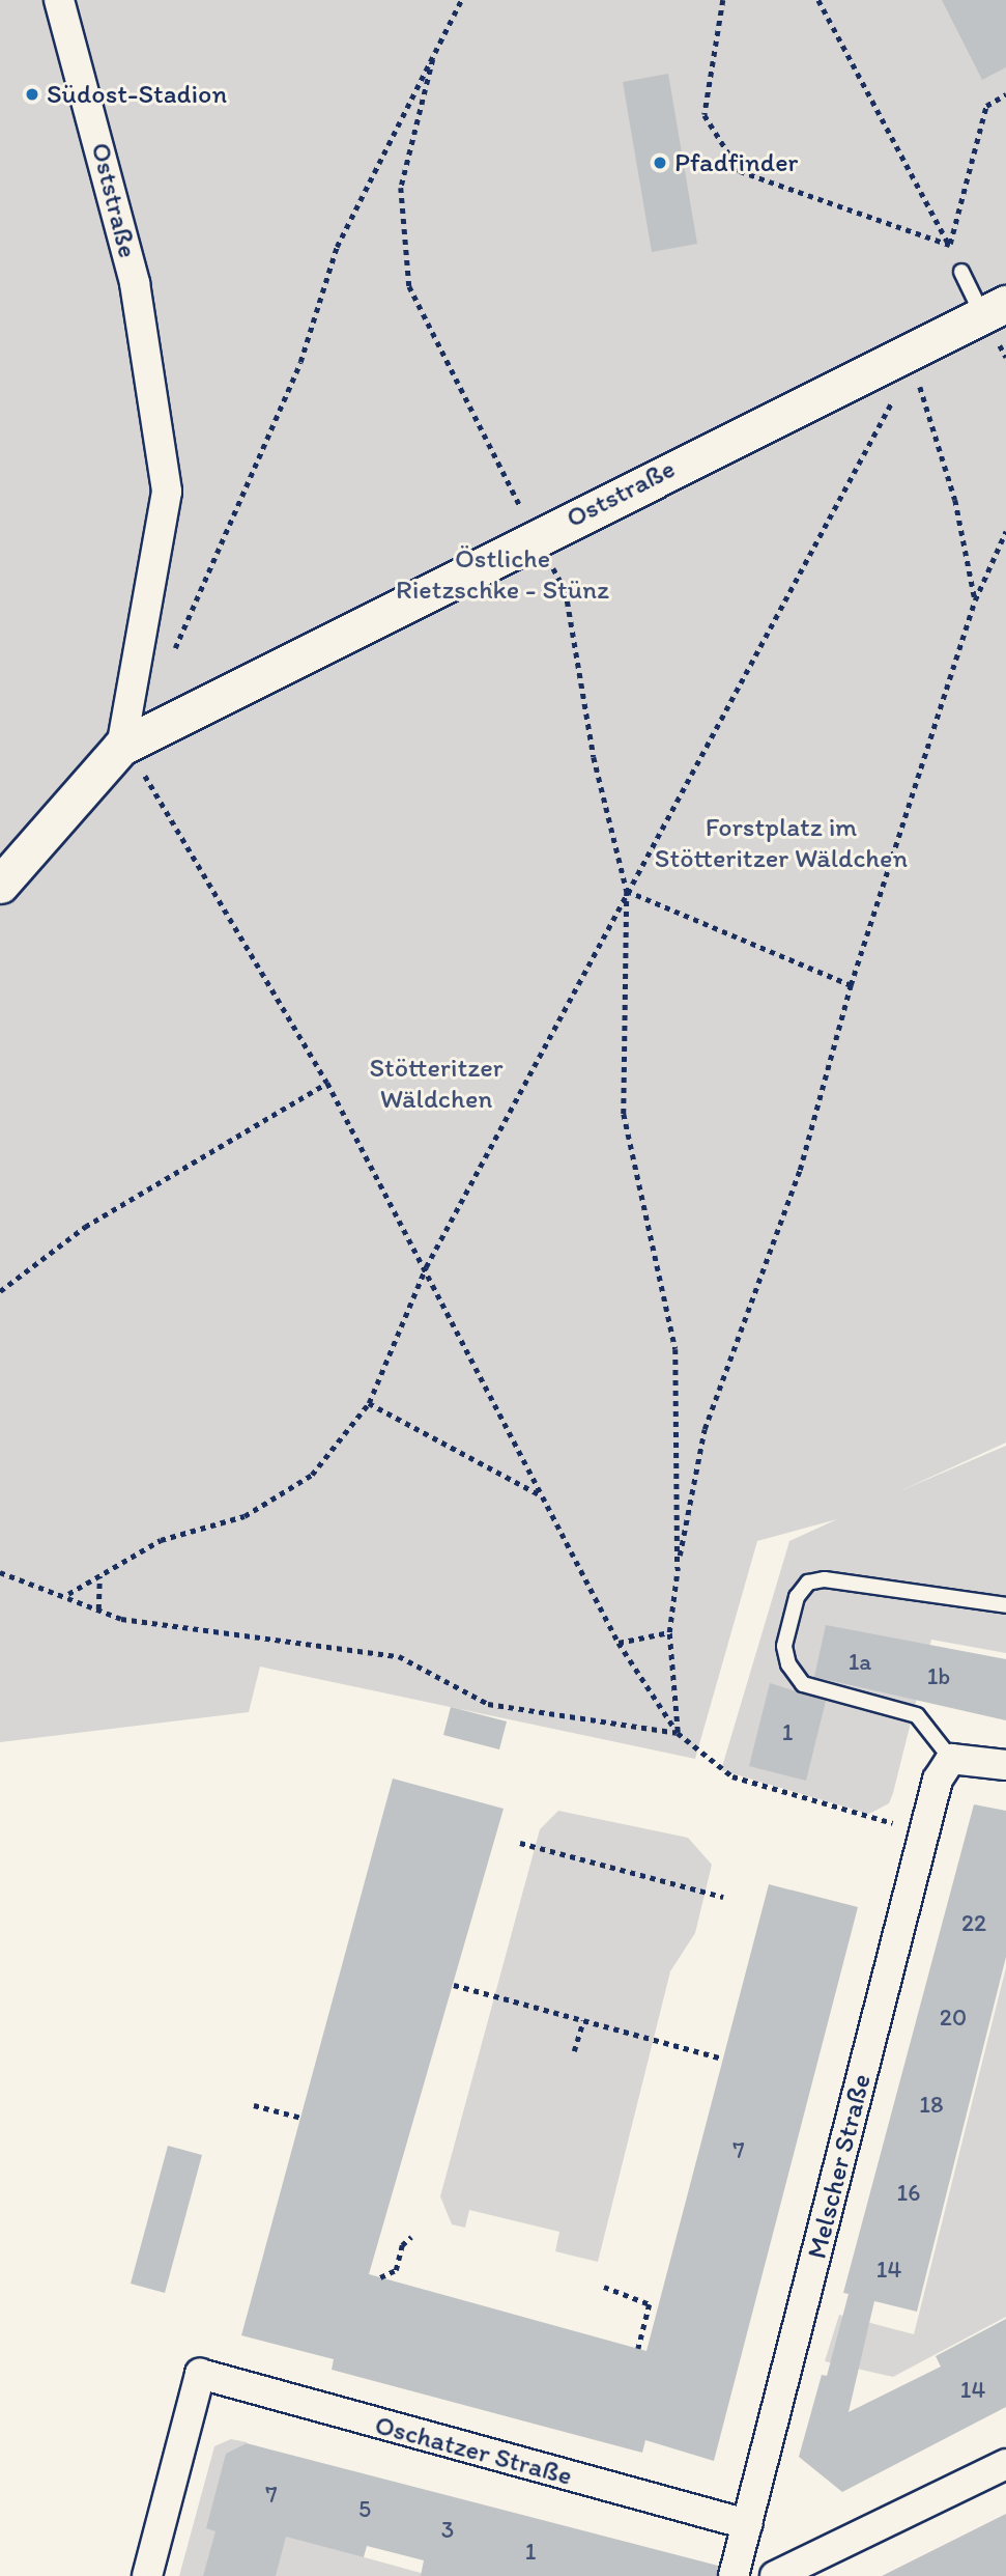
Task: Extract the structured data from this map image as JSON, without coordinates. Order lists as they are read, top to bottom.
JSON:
{
  "streets": {
    "street": ["Oststraße", "Melscher Straße", "Oschatzer Straße"]
  },
  "crossings": [
    ["Melscher Straße", "Oschatzer Straße"]
  ],
  "parks": ["Östliche Rietzschke - Stünz", "Forstplatz im Stötteritzer Wäldchen", "Stötteritzer Wäldchen"],
  "places": ["Südost-Stadion", "Pfadfinder"],
  "house_numbers": [
    "1a",
    "1b",
    "1",
    "22",
    "20",
    "18",
    "7",
    "16",
    "14",
    "14",
    "7",
    "5",
    "3",
    "1"
  ]
}
